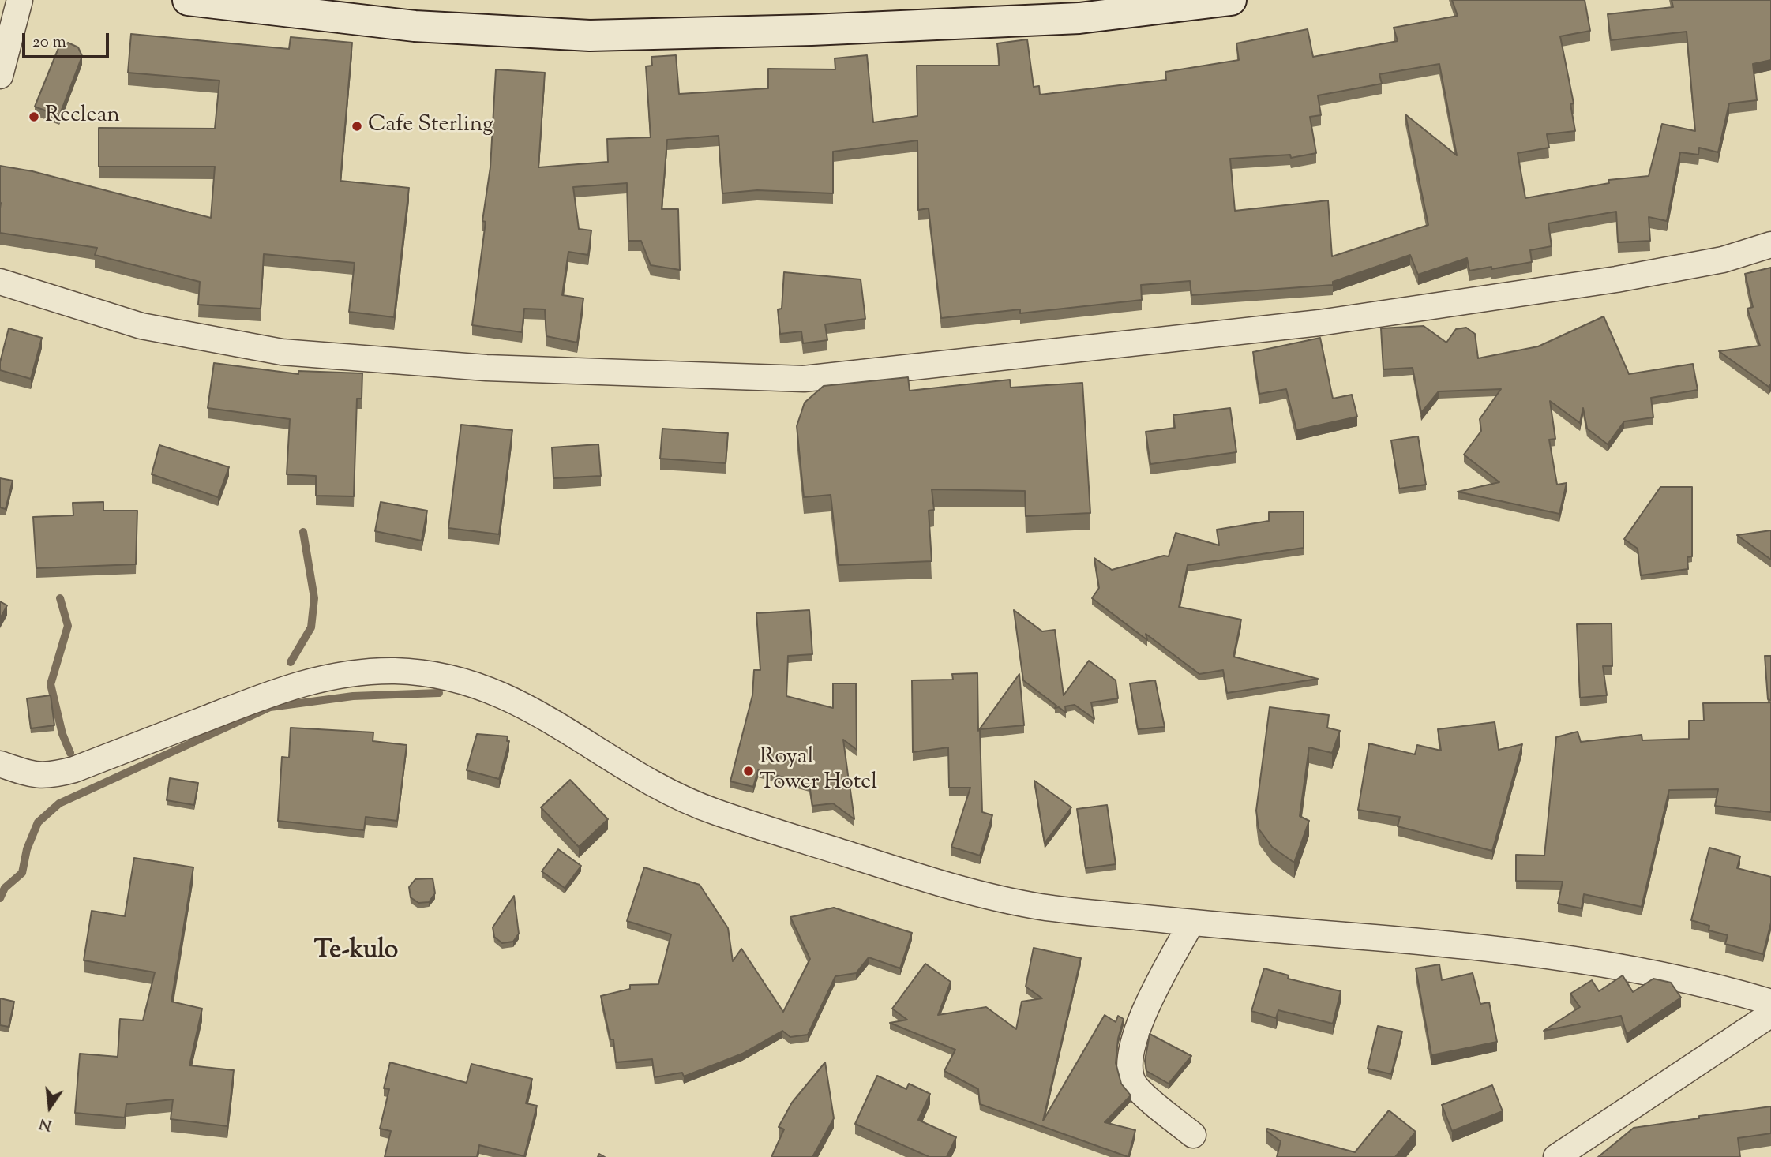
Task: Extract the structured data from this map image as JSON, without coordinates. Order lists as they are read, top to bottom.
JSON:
{
  "districts": ["Te-kulo"],
  "places": ["Reclean", "Cafe Sterling", "Royal Tower Hotel"],
  "scale_bar": "20 m",
  "north": "bottom"
}
